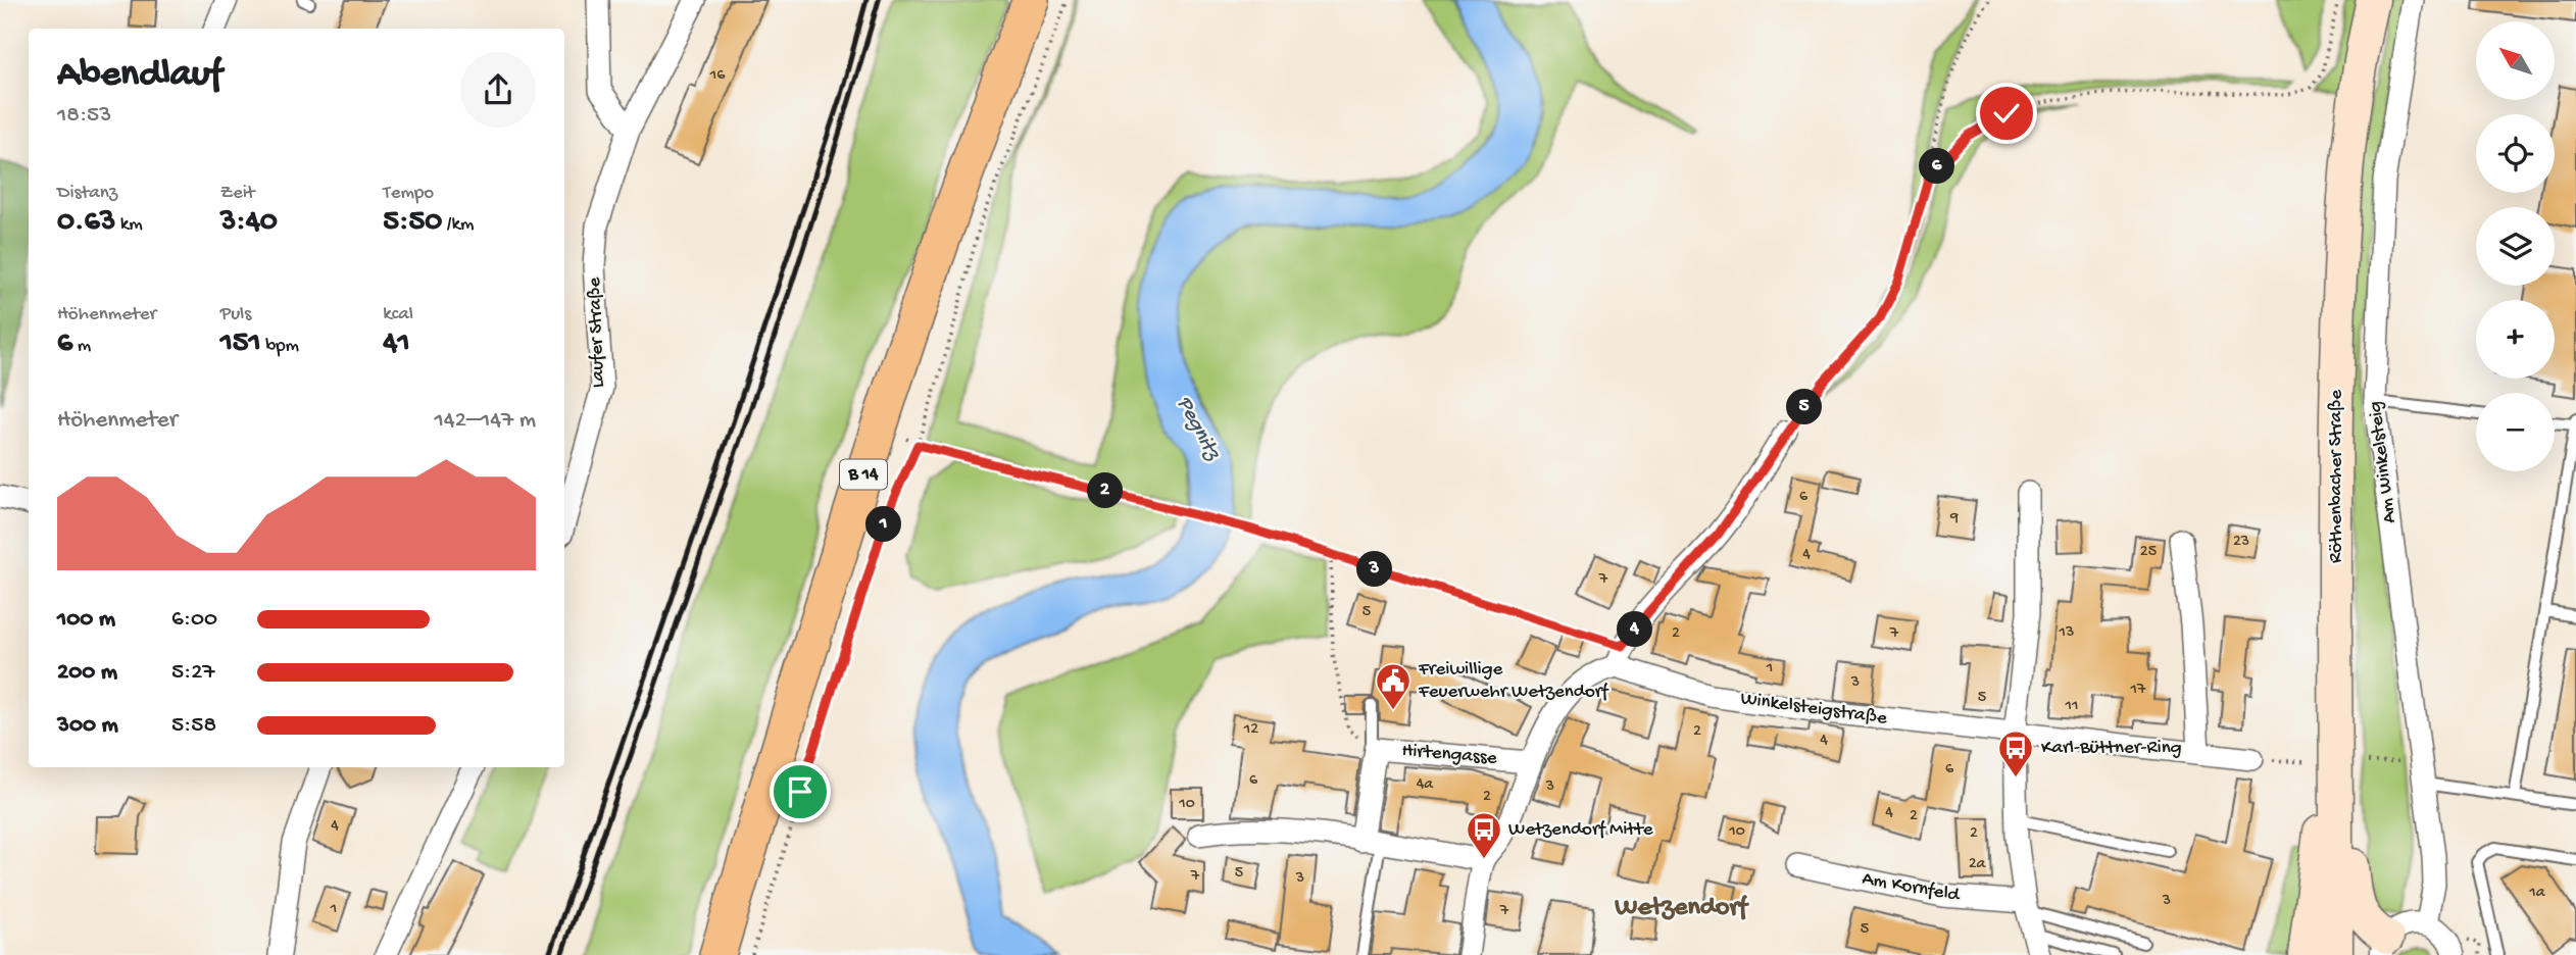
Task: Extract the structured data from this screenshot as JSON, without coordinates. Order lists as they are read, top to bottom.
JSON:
{
  "streets": {
    "main road": ["B 14", "Röthenbacher Straße"],
    "street": [
      "Laufer Straße",
      "Am Winkelsteig",
      "Winkelsteigstraße",
      "Hirtengasse",
      "Am Kornfeld"
    ]
  },
  "districts": ["Wetzendorf"],
  "water": ["Pegnitz"],
  "places": {
    "public building": ["Freiwillige Feuerwehr Wetzendorf"],
    "bus stop": ["Karl-Büttner-Ring", "Wetzendorf Mitte"]
  },
  "house_numbers": [
    "16",
    "6",
    "9",
    "23",
    "25",
    "4",
    "7",
    "5",
    "13",
    "2",
    "7",
    "1",
    "3",
    "17",
    "5",
    "11",
    "12",
    "2",
    "4",
    "6",
    "6",
    "4a",
    "3",
    "2",
    "10",
    "4",
    "2",
    "4",
    "10",
    "2",
    "2a",
    "5",
    "7",
    "3",
    "1a",
    "3",
    "1",
    "7",
    "5"
  ],
  "north": "top left",
  "page": {
    "map_buttons": ["+", "−"],
    "heading": ["Abendlauf", "18:53"],
    "pins": [
      "6",
      "5",
      "2",
      "1",
      "3",
      "4"
    ],
    "stats": [
      ["Distanz", "0.63 km"],
      ["Zeit", "3:40"],
      ["Tempo", "5:50 /km"],
      ["Höhenmeter", "6 m"],
      ["Puls", "151 bpm"],
      ["kcal", "41"]
    ],
    "chart": ["Höhenmeter", "142–147 m"],
    "list": [
      {
        "name": "100 m",
        "note": "6:00"
      },
      {
        "name": "200 m",
        "note": "5:27"
      },
      {
        "name": "300 m",
        "note": "5:58"
      }
    ]
  }
}
